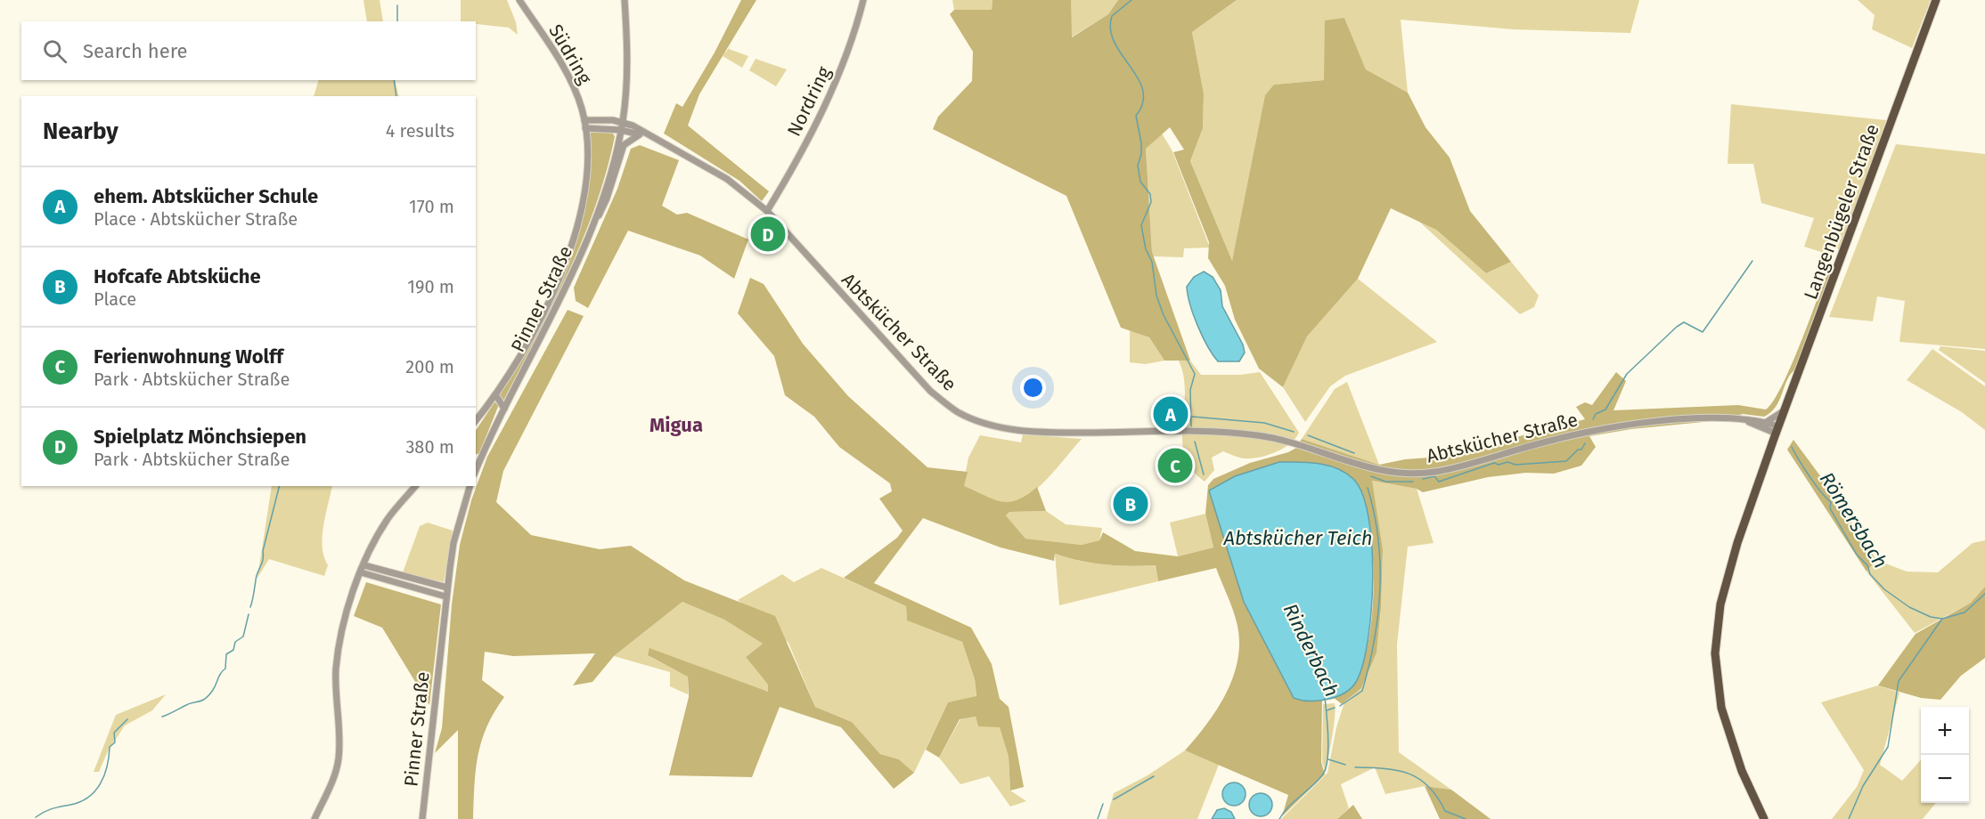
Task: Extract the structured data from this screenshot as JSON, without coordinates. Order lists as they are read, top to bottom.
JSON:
{
  "streets": {
    "main road": ["Langenbügeler Straße"],
    "street": [
      "Südring",
      "Nordring",
      "Pinner Straße",
      "Abtskücher Straße"
    ]
  },
  "crossings": [
    ["Südring", "Abtskücher Straße"],
    ["Nordring", "Abtskücher Straße"],
    ["Langenbügeler Straße", "Abtskücher Straße"],
    ["Pinner Straße", "Abtskücher Straße"]
  ],
  "districts": ["Migua"],
  "water": ["Römersbach", "Abtskücher Teich", "Rinderbach"],
  "page": {
    "search": "Search here",
    "heading": ["Nearby", "4 results"],
    "list": [
      {
        "mark": "A",
        "name": "ehem. Abtskücher Schule",
        "note": "Place · Abtskücher Straße",
        "value": "170 m"
      },
      {
        "mark": "B",
        "name": "Hofcafe Abtsküche",
        "note": "Place",
        "value": "190 m"
      },
      {
        "mark": "C",
        "name": "Ferienwohnung Wolff",
        "note": "Park · Abtskücher Straße",
        "value": "200 m"
      },
      {
        "mark": "D",
        "name": "Spielplatz Mönchsiepen",
        "note": "Park · Abtskücher Straße",
        "value": "380 m"
      }
    ],
    "pins": [
      "D",
      "A",
      "C",
      "B"
    ],
    "map_buttons": ["+", "−"]
  }
}
